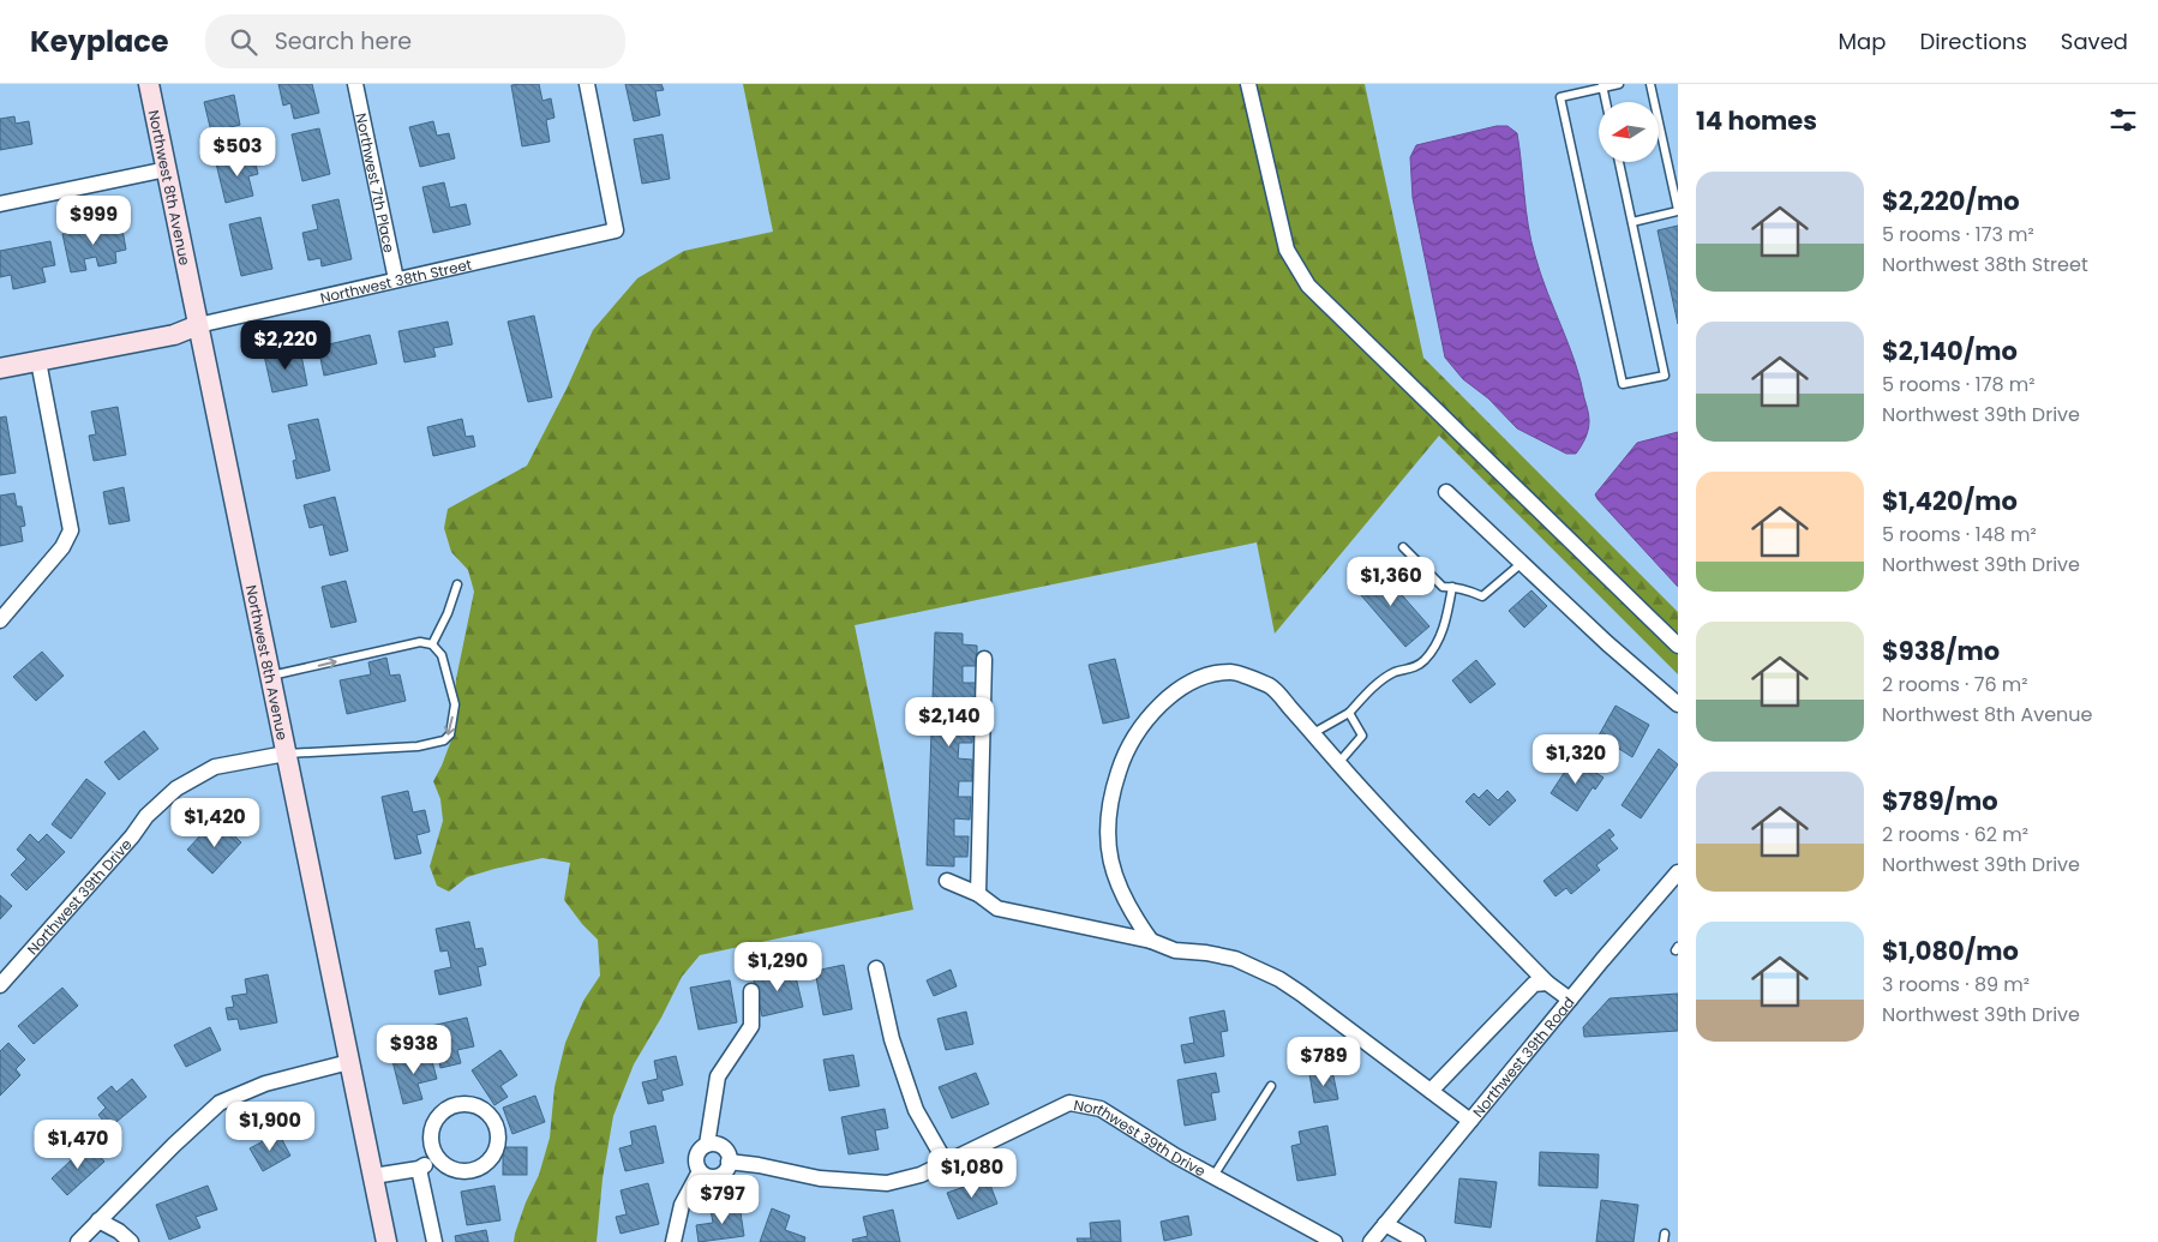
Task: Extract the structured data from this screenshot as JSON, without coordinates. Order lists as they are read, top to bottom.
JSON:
{
  "streets": {
    "street": [
      "Northwest 7th Place",
      "Northwest 8th Avenue",
      "Northwest 38th Street",
      "Northwest 39th Drive",
      "Northwest 39th Road"
    ]
  },
  "crossings": [
    ["Northwest 7th Place", "Northwest 38th Street"],
    ["Northwest 8th Avenue", "Northwest 38th Street"],
    ["Northwest 8th Avenue", "Northwest 39th Drive"]
  ],
  "north": "left",
  "page": {
    "header": "Keyplace",
    "search": "Search here",
    "nav": ["Map", "Directions", "Saved"],
    "heading": "14 homes",
    "price": [
      "$503",
      "$999",
      "$2,220",
      "$1,360",
      "$2,140",
      "$1,320",
      "$1,420",
      "$1,290",
      "$938",
      "$789",
      "$1,900",
      "$1,470",
      "$1,080",
      "$797"
    ],
    "list": [
      {
        "name": "$2,220/mo",
        "note": "5 rooms · 173 m² · Northwest 38th Street"
      },
      {
        "name": "$2,140/mo",
        "note": "5 rooms · 178 m² · Northwest 39th Drive"
      },
      {
        "name": "$1,420/mo",
        "note": "5 rooms · 148 m² · Northwest 39th Drive"
      },
      {
        "name": "$938/mo",
        "note": "2 rooms · 76 m² · Northwest 8th Avenue"
      },
      {
        "name": "$789/mo",
        "note": "2 rooms · 62 m² · Northwest 39th Drive"
      },
      {
        "name": "$1,080/mo",
        "note": "3 rooms · 89 m² · Northwest 39th Drive"
      }
    ]
  }
}
